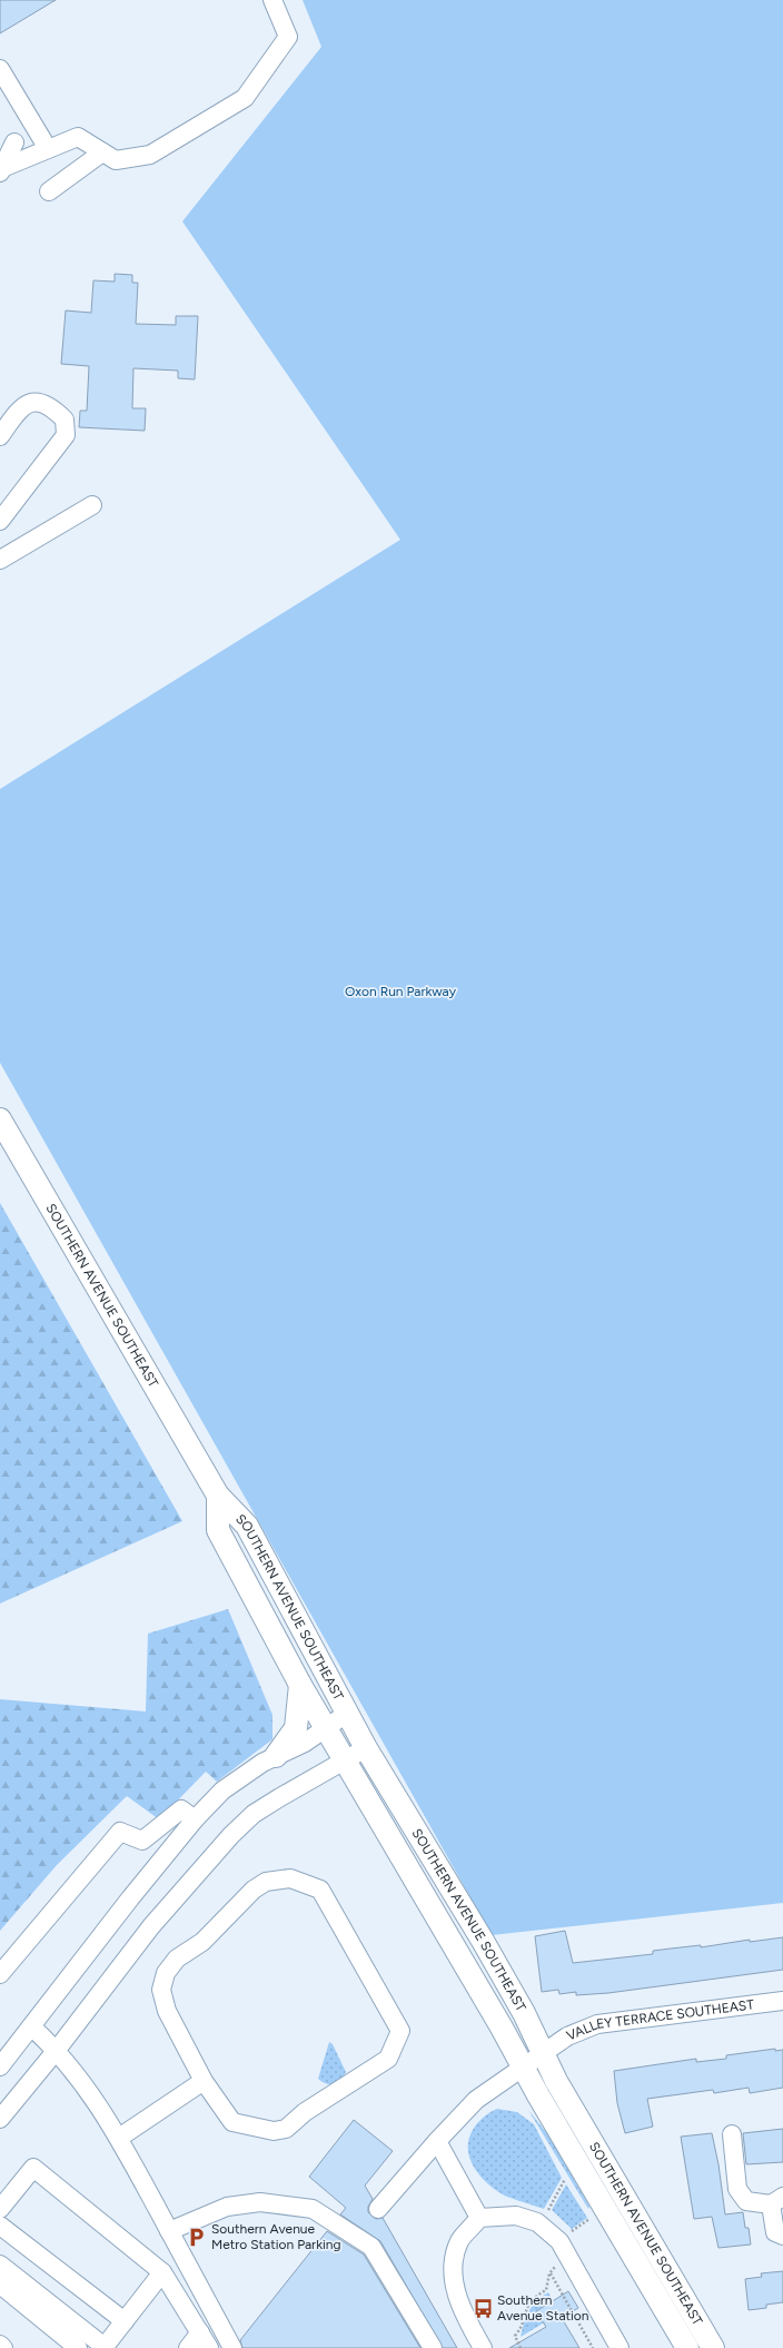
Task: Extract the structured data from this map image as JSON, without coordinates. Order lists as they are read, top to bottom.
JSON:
{
  "streets": {
    "main road": ["SOUTHERN AVENUE SOUTHEAST"],
    "street": ["VALLEY TERRACE SOUTHEAST"]
  },
  "crossings": [
    ["SOUTHERN AVENUE SOUTHEAST", "VALLEY TERRACE SOUTHEAST"]
  ],
  "parks": ["Oxon Run Parkway"],
  "places": {
    "parking": ["Southern Avenue Metro Station Parking"],
    "bus stop": ["Southern Avenue Station"]
  }
}
